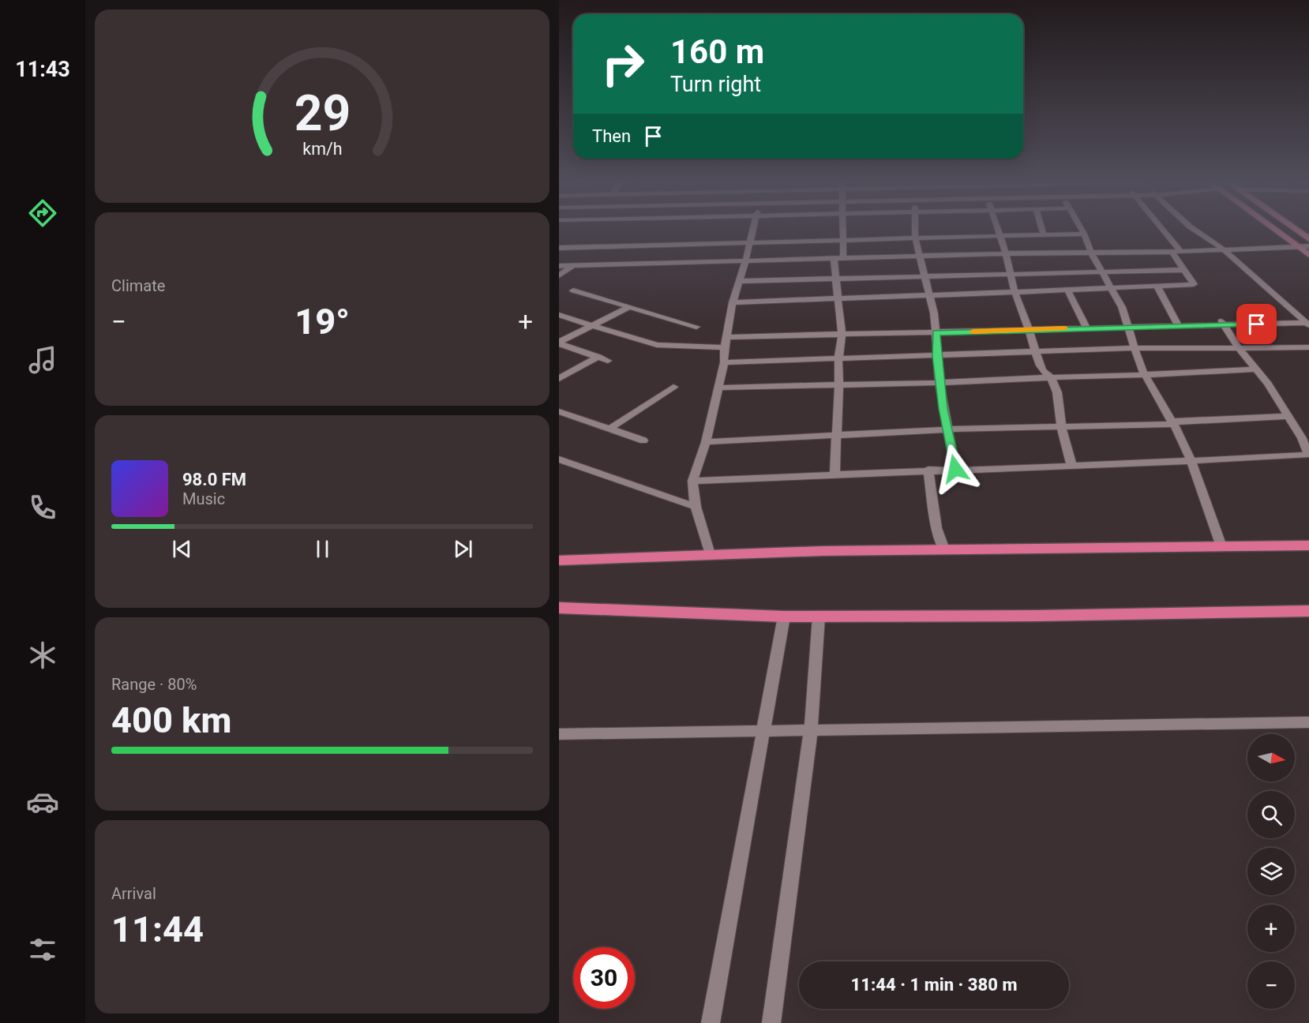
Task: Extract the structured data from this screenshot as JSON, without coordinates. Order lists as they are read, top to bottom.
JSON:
{
  "north": "right",
  "page": {
    "tabs": "11:43",
    "turn": ["160 m", "Turn right"],
    "then": "Then",
    "tile": [
      "Climate",
      ["Range · 80%", "400 km"],
      ["Arrival", "11:44"]
    ],
    "heat": ["−", "19°", "+"],
    "song": ["98.0 FM", "Music"],
    "map_buttons": ["+", "−"],
    "limit": "30",
    "trip": "11:44 · 1 min · 380 m",
    "gauge": ["29", "km/h"]
  }
}
